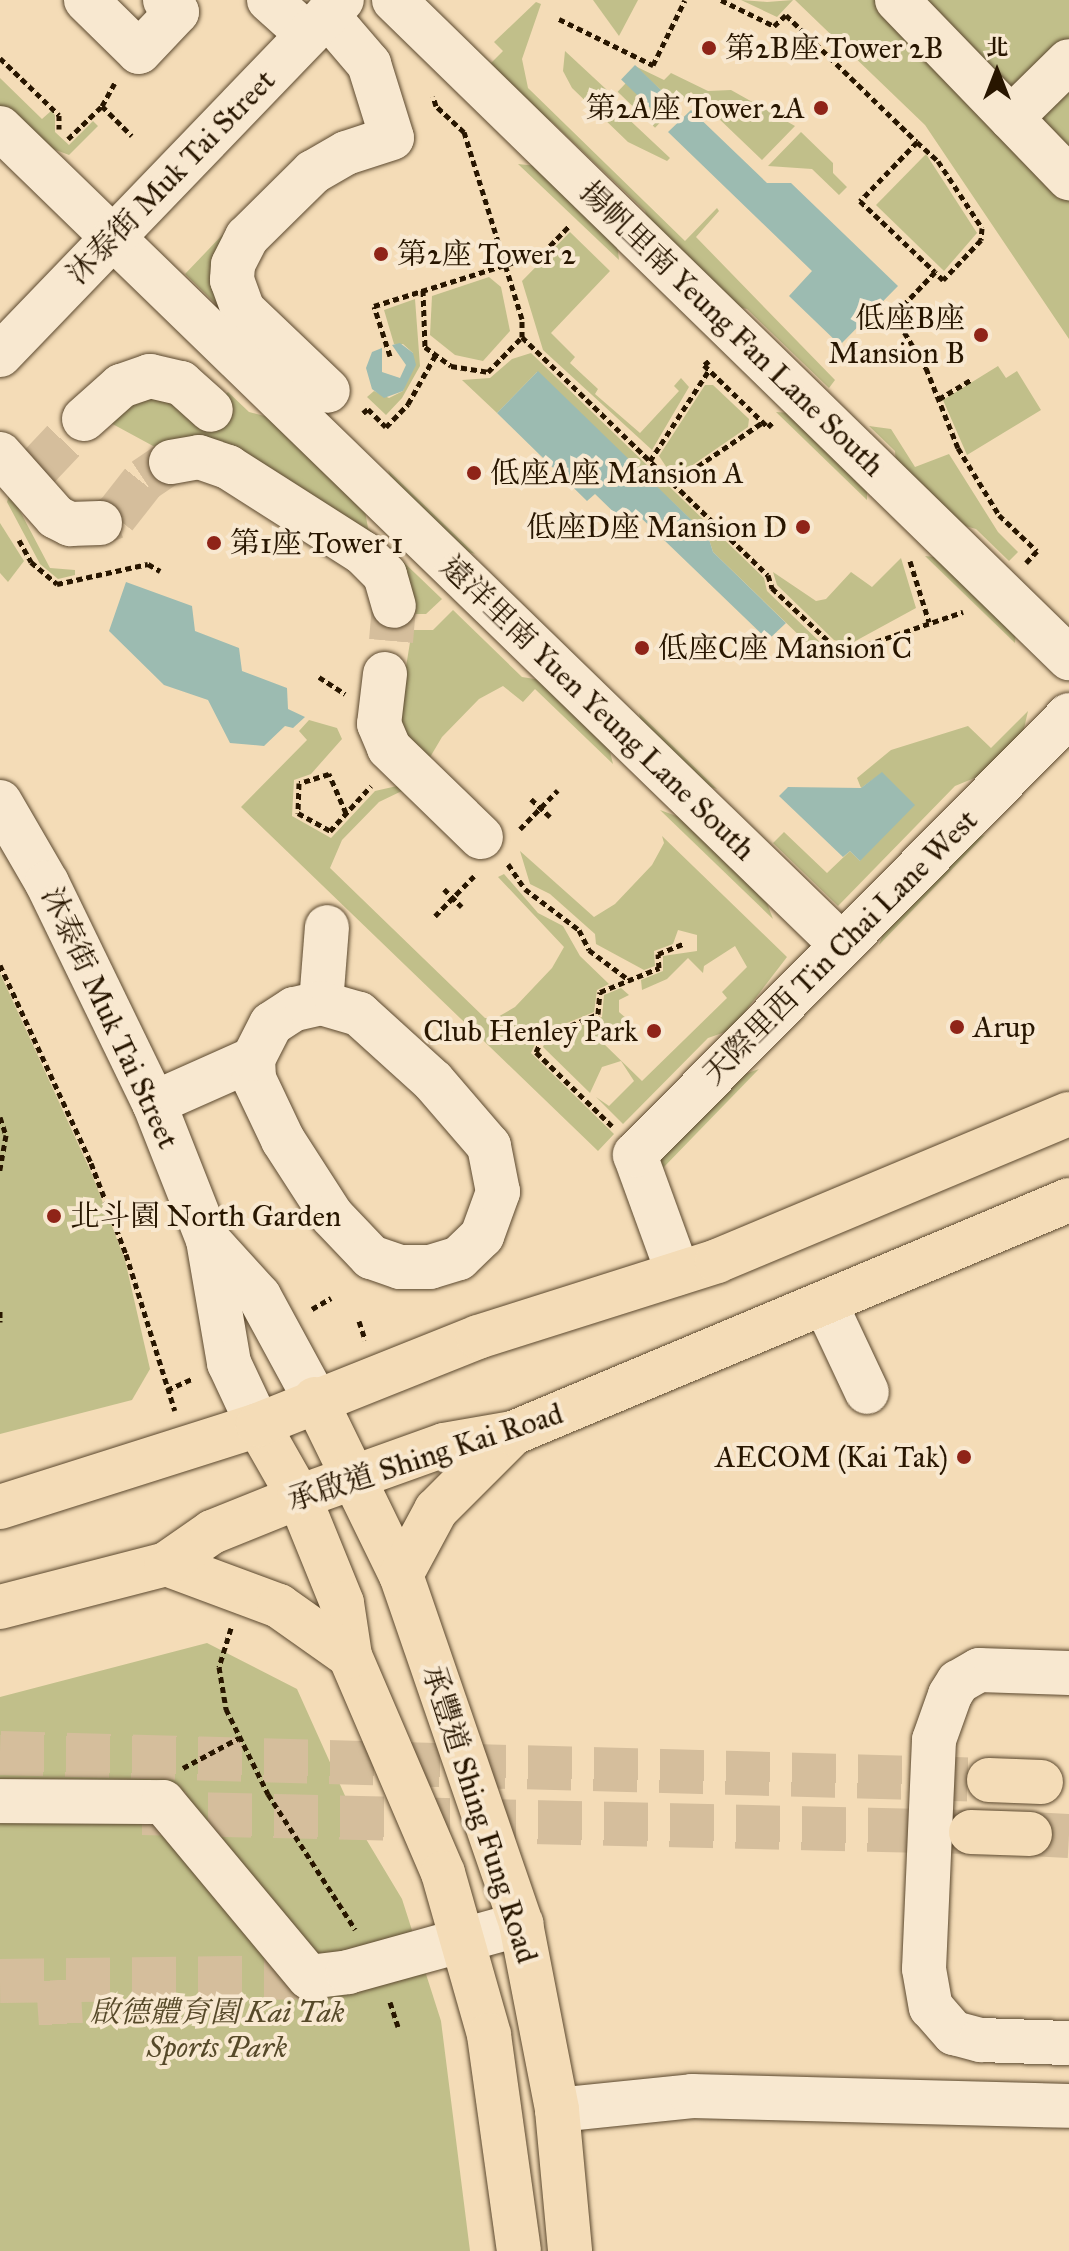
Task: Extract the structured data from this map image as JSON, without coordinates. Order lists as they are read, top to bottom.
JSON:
{
  "streets": {
    "main road": ["承啟道 Shing Kai Road", "承豐道 Shing Fung Road"],
    "street": [
      "沐泰街 Muk Tai Street",
      "揚帆里南 Yeung Fan Lane South",
      "遠洋里南 Yuen Yeung Lane South",
      "天際里西 Tin Chai Lane West"
    ]
  },
  "crossings": [
    ["沐泰街 Muk Tai Street", "遠洋里南 Yuen Yeung Lane South"],
    ["沐泰街 Muk Tai Street", "承豐道 Shing Fung Road"],
    ["遠洋里南 Yuen Yeung Lane South", "天際里西 Tin Chai Lane West"],
    ["承啟道 Shing Kai Road", "承豐道 Shing Fung Road"]
  ],
  "parks": ["啟德體育園 Kai Tak Sports Park"],
  "places": [
    "第2B座 Tower 2B",
    "第2A座 Tower 2A",
    "第2座 Tower 2",
    "低座B座 Mansion B",
    "低座A座 Mansion A",
    "低座D座 Mansion D",
    "第1座 Tower 1",
    "低座C座 Mansion C",
    "Arup",
    "Club Henley Park",
    "北斗園 North Garden",
    "AECOM (Kai Tak)"
  ],
  "north": "top"
}
